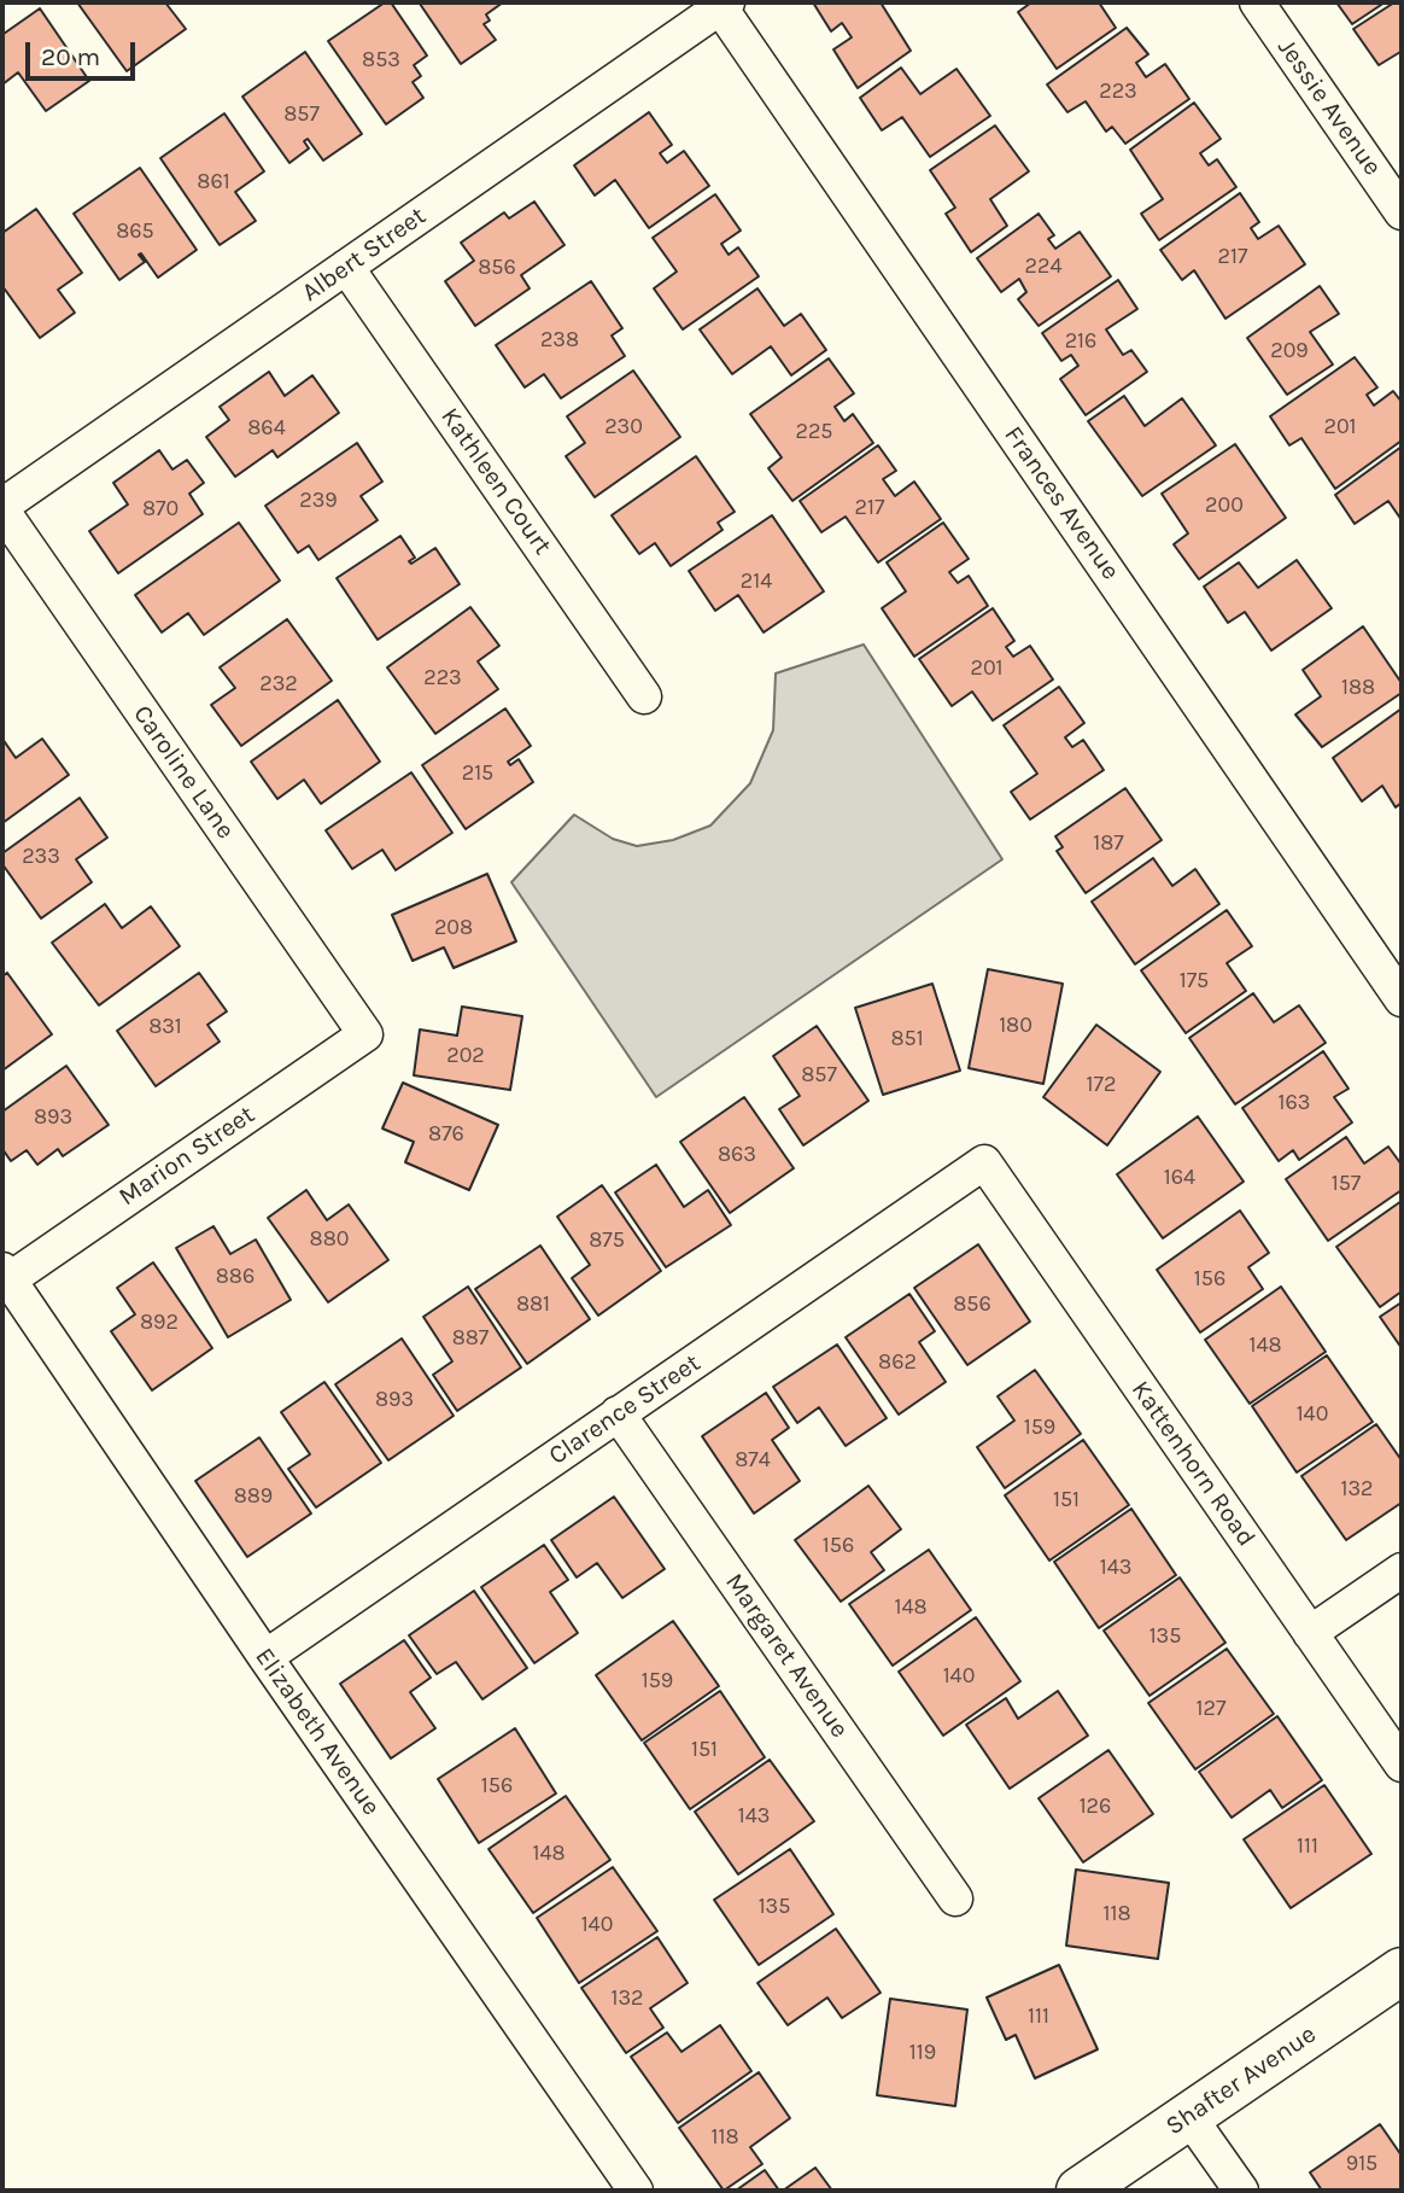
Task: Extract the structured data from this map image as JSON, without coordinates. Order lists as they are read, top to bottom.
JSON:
{
  "streets": {
    "main road": ["Shafter Avenue"],
    "street": [
      "Jessie Avenue",
      "Albert Street",
      "Kathleen Court",
      "Frances Avenue",
      "Caroline Lane",
      "Marion Street",
      "Clarence Street",
      "Kattenhorn Road",
      "Margaret Avenue",
      "Elizabeth Avenue"
    ]
  },
  "crossings": [
    ["Albert Street", "Kathleen Court"],
    ["Albert Street", "Frances Avenue"],
    ["Albert Street", "Caroline Lane"],
    ["Caroline Lane", "Marion Street"],
    ["Marion Street", "Elizabeth Avenue"],
    ["Clarence Street", "Kattenhorn Road"],
    ["Clarence Street", "Margaret Avenue"],
    ["Clarence Street", "Elizabeth Avenue"]
  ],
  "house_numbers": [
    "853",
    "223",
    "857",
    "861",
    "865",
    "217",
    "224",
    "856",
    "238",
    "216",
    "209",
    "230",
    "201",
    "864",
    "225",
    "239",
    "200",
    "217",
    "870",
    "214",
    "201",
    "223",
    "232",
    "188",
    "215",
    "187",
    "233",
    "208",
    "175",
    "180",
    "831",
    "851",
    "202",
    "857",
    "172",
    "163",
    "893",
    "876",
    "863",
    "164",
    "157",
    "880",
    "875",
    "886",
    "156",
    "881",
    "856",
    "892",
    "887",
    "148",
    "862",
    "893",
    "140",
    "159",
    "874",
    "132",
    "889",
    "151",
    "156",
    "143",
    "148",
    "135",
    "140",
    "159",
    "127",
    "151",
    "156",
    "126",
    "143",
    "111",
    "148",
    "135",
    "118",
    "140",
    "132",
    "111",
    "119",
    "118",
    "915"
  ],
  "scale_bar": "20 m"
}
